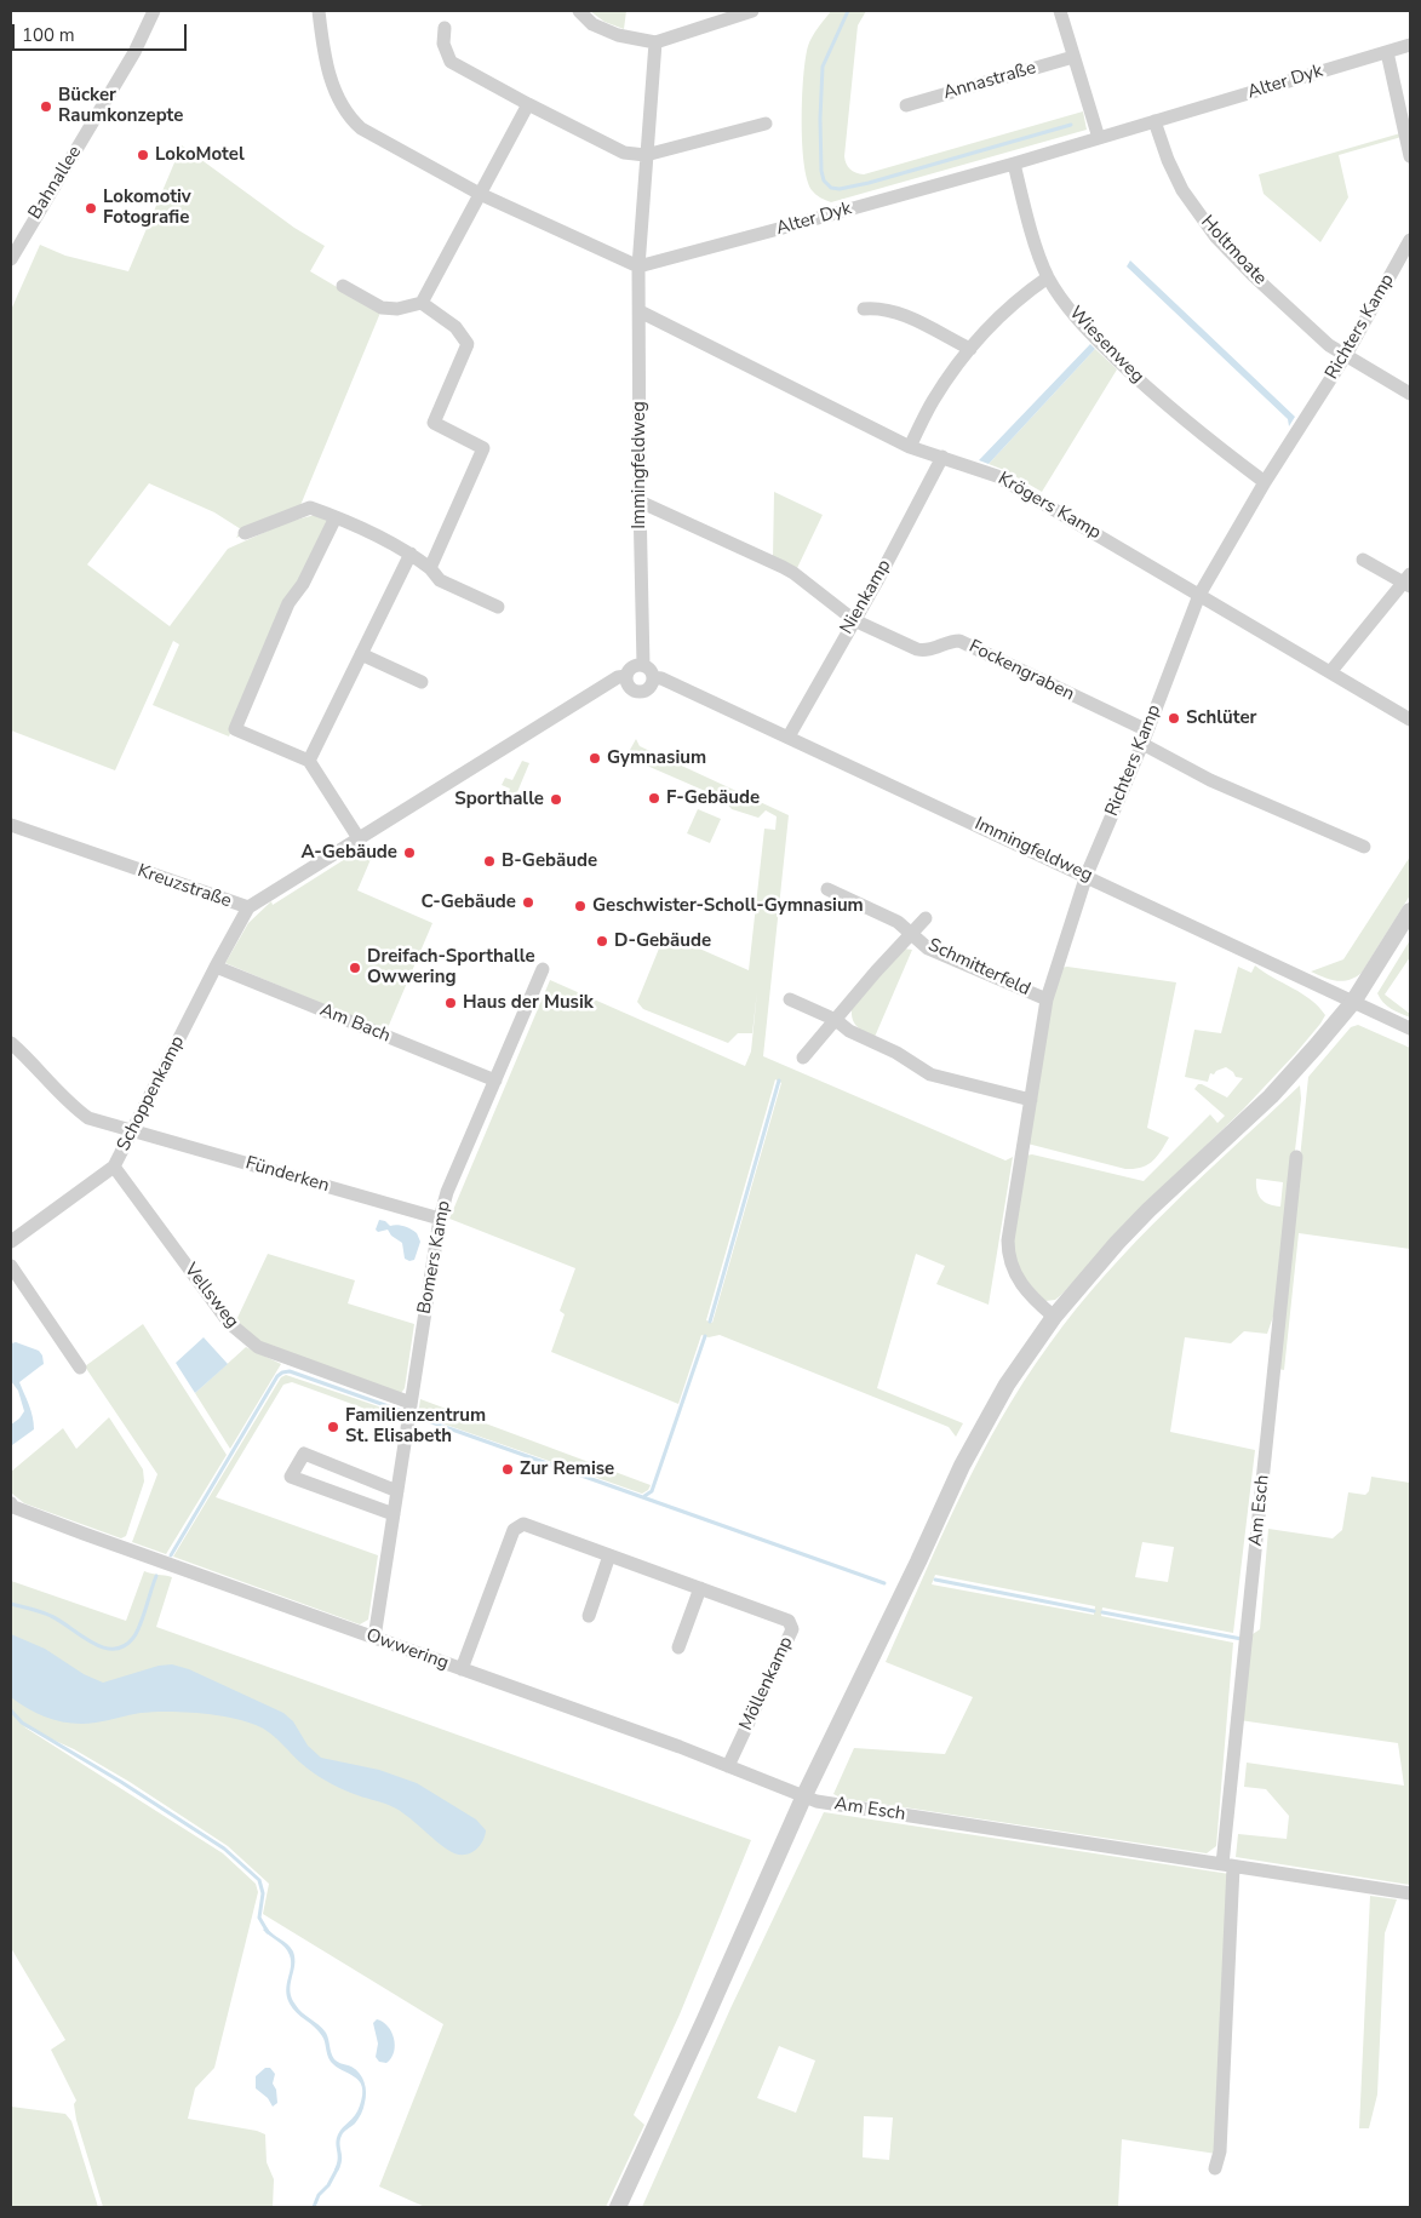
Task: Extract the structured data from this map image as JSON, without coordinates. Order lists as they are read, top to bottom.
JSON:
{
  "streets": {
    "street": [
      "Annastraße",
      "Alter Dyk",
      "Bahnallee",
      "Holtmoate",
      "Richters Kamp",
      "Wiesenweg",
      "Immingfeldweg",
      "Krögers Kamp",
      "Nienkamp",
      "Fockengraben",
      "Kreuzstraße",
      "Schmitterfeld",
      "Am Bach",
      "Schoppenkamp",
      "Fünderken",
      "Bomers Kamp",
      "Vellsweg",
      "Am Esch",
      "Owwering",
      "Möllenkamp"
    ]
  },
  "crossings": [
    ["Alter Dyk", "Holtmoate"],
    ["Alter Dyk", "Wiesenweg"],
    ["Alter Dyk", "Immingfeldweg"],
    ["Holtmoate", "Richters Kamp"],
    ["Richters Kamp", "Wiesenweg"],
    ["Richters Kamp", "Immingfeldweg"],
    ["Richters Kamp", "Krögers Kamp"],
    ["Richters Kamp", "Fockengraben"],
    ["Richters Kamp", "Schmitterfeld"],
    ["Immingfeldweg", "Krögers Kamp"],
    ["Immingfeldweg", "Nienkamp"],
    ["Immingfeldweg", "Fockengraben"],
    ["Immingfeldweg", "Kreuzstraße"],
    ["Krögers Kamp", "Nienkamp"],
    ["Nienkamp", "Fockengraben"],
    ["Kreuzstraße", "Schoppenkamp"],
    ["Am Bach", "Schoppenkamp"],
    ["Am Bach", "Bomers Kamp"],
    ["Schoppenkamp", "Fünderken"],
    ["Schoppenkamp", "Vellsweg"],
    ["Fünderken", "Bomers Kamp"],
    ["Bomers Kamp", "Vellsweg"],
    ["Bomers Kamp", "Owwering"],
    ["Am Esch", "Owwering"],
    ["Owwering", "Möllenkamp"]
  ],
  "places": [
    "Bücker Raumkonzepte",
    "LokoMotel",
    "Lokomotiv Fotografie",
    "Schlüter",
    "Gymnasium",
    "F-Gebäude",
    "Sporthalle",
    "A-Gebäude",
    "B-Gebäude",
    "C-Gebäude",
    "Geschwister-Scholl-Gymnasium",
    "D-Gebäude",
    "Dreifach-Sporthalle Owwering",
    "Haus der Musik",
    "Familienzentrum St. Elisabeth",
    "Zur Remise"
  ],
  "scale_bar": "100 m"
}
